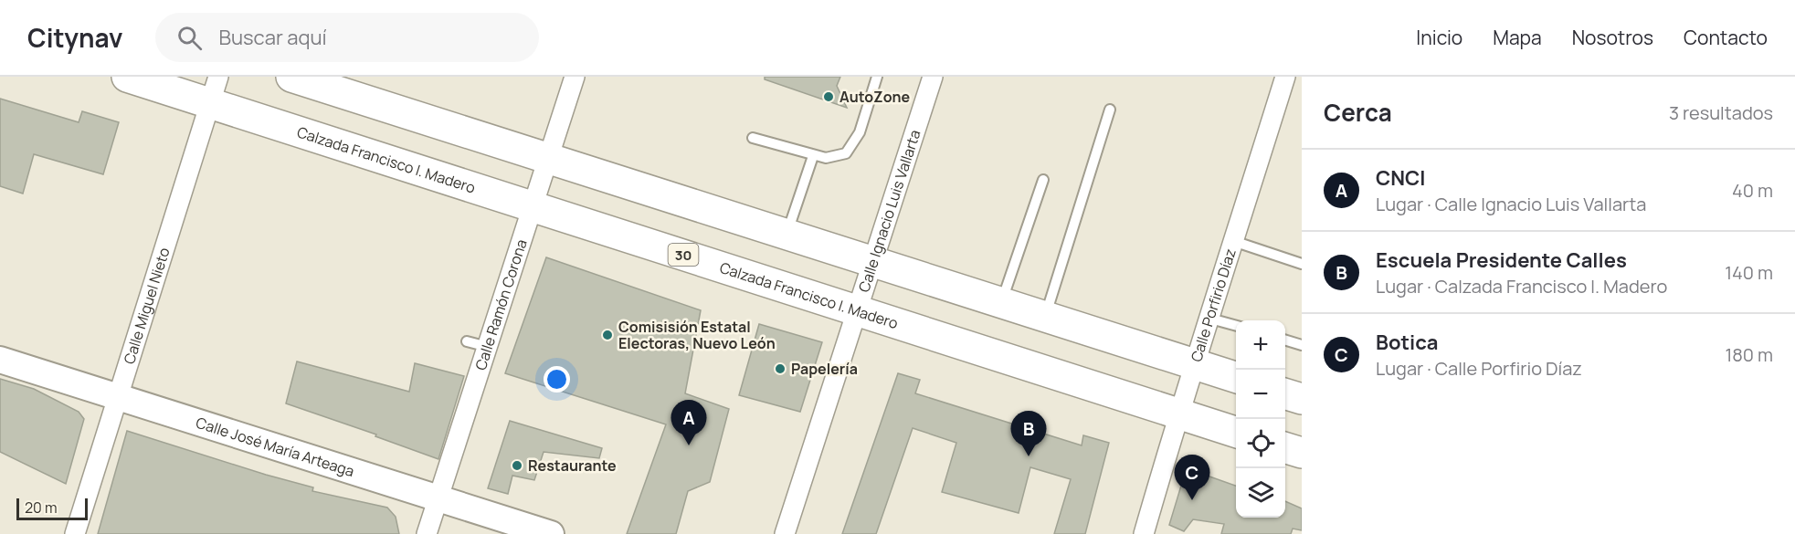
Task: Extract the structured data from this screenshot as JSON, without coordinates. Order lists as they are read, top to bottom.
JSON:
{
  "streets": {
    "main road": ["Calzada Francisco I. Madero", "30"],
    "street": [
      "Calle Ignacio Luis Vallarta",
      "Calle Porfirio Díaz",
      "Calle Miguel Nieto",
      "Calle Ramón Corona",
      "Calle José María Arteaga"
    ]
  },
  "crossings": [
    ["Calzada Francisco I. Madero", "Calle Ignacio Luis Vallarta"],
    ["Calzada Francisco I. Madero", "Calle Porfirio Díaz"],
    ["Calzada Francisco I. Madero", "Calle Miguel Nieto"],
    ["Calzada Francisco I. Madero", "Calle Ramón Corona"],
    ["Calle Miguel Nieto", "Calle José María Arteaga"],
    ["Calle Ramón Corona", "Calle José María Arteaga"]
  ],
  "places": [
    "AutoZone",
    "Comisisión Estatal Electoras, Nuevo León",
    "Papelería",
    "Restaurante"
  ],
  "scale_bar": "20 m",
  "page": {
    "header": "Citynav",
    "search": "Buscar aquí",
    "nav": [
      "Inicio",
      "Mapa",
      "Nosotros",
      "Contacto"
    ],
    "heading": ["Cerca", "3 resultados"],
    "list": [
      {
        "mark": "A",
        "name": "CNCI",
        "note": "Lugar · Calle Ignacio Luis Vallarta",
        "value": "40 m"
      },
      {
        "mark": "B",
        "name": "Escuela Presidente Calles",
        "note": "Lugar · Calzada Francisco I. Madero",
        "value": "140 m"
      },
      {
        "mark": "C",
        "name": "Botica",
        "note": "Lugar · Calle Porfirio Díaz",
        "value": "180 m"
      }
    ],
    "map_buttons": ["+", "−"],
    "pins": ["A", "B", "C"],
    "scale": "20 m"
  }
}
